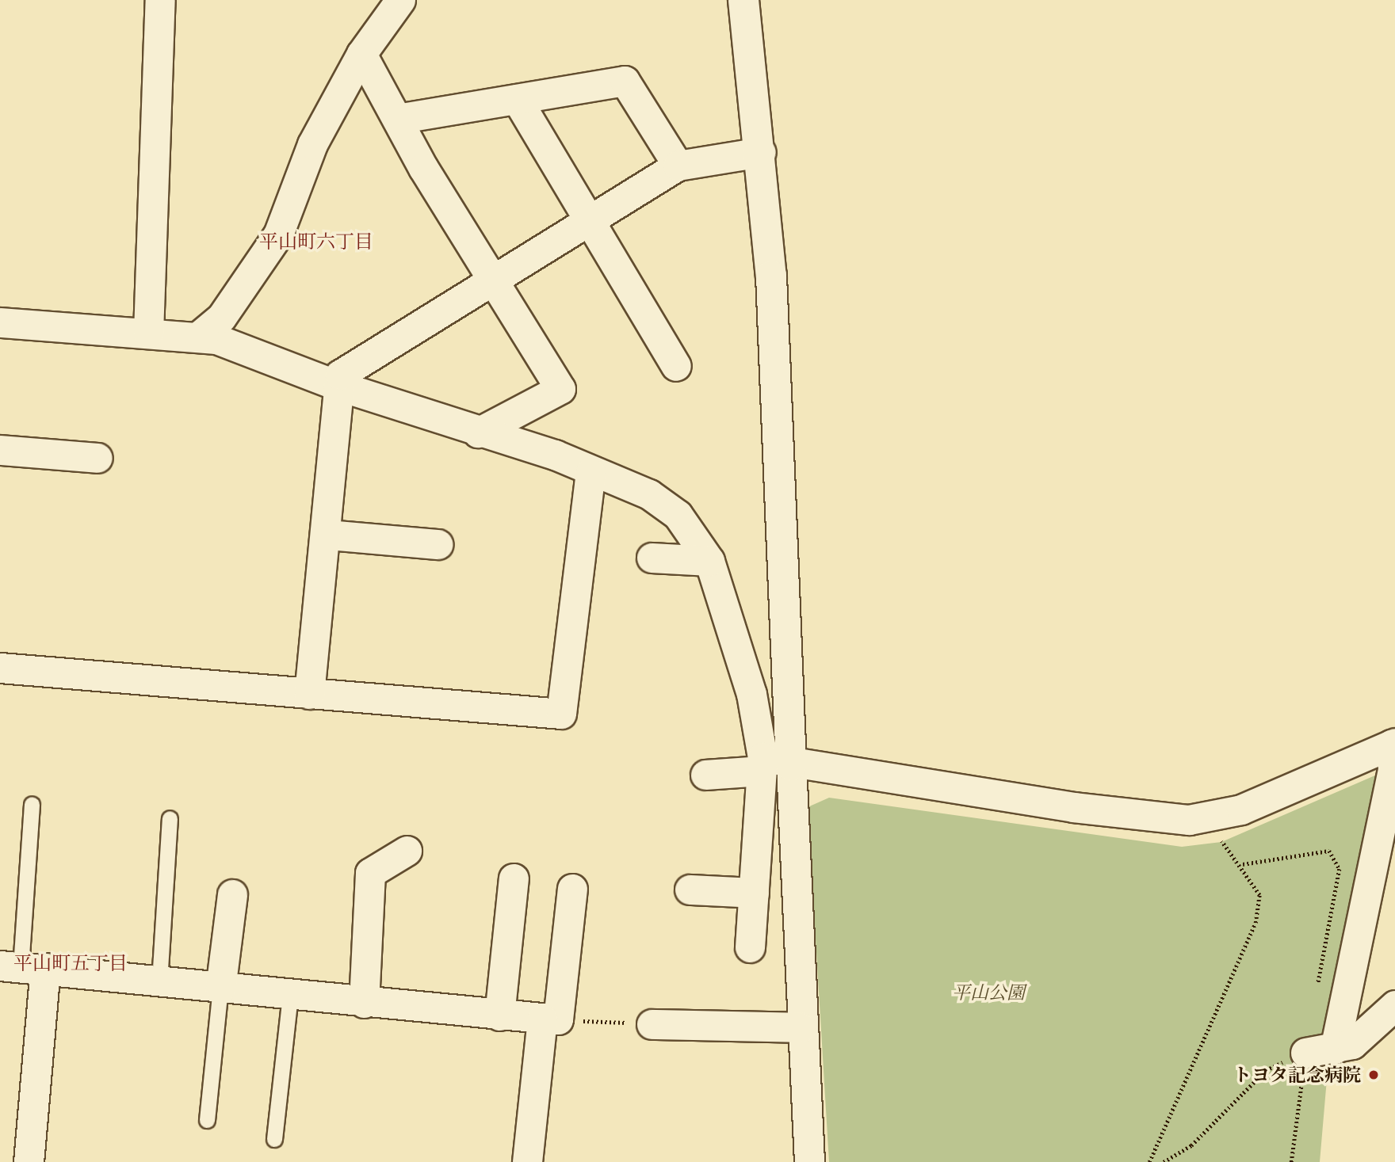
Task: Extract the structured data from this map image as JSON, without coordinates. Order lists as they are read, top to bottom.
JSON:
{
  "districts": ["平山町六丁目", "平山町五丁目"],
  "parks": ["平山公園"],
  "places": ["トヨタ記念病院"]
}
